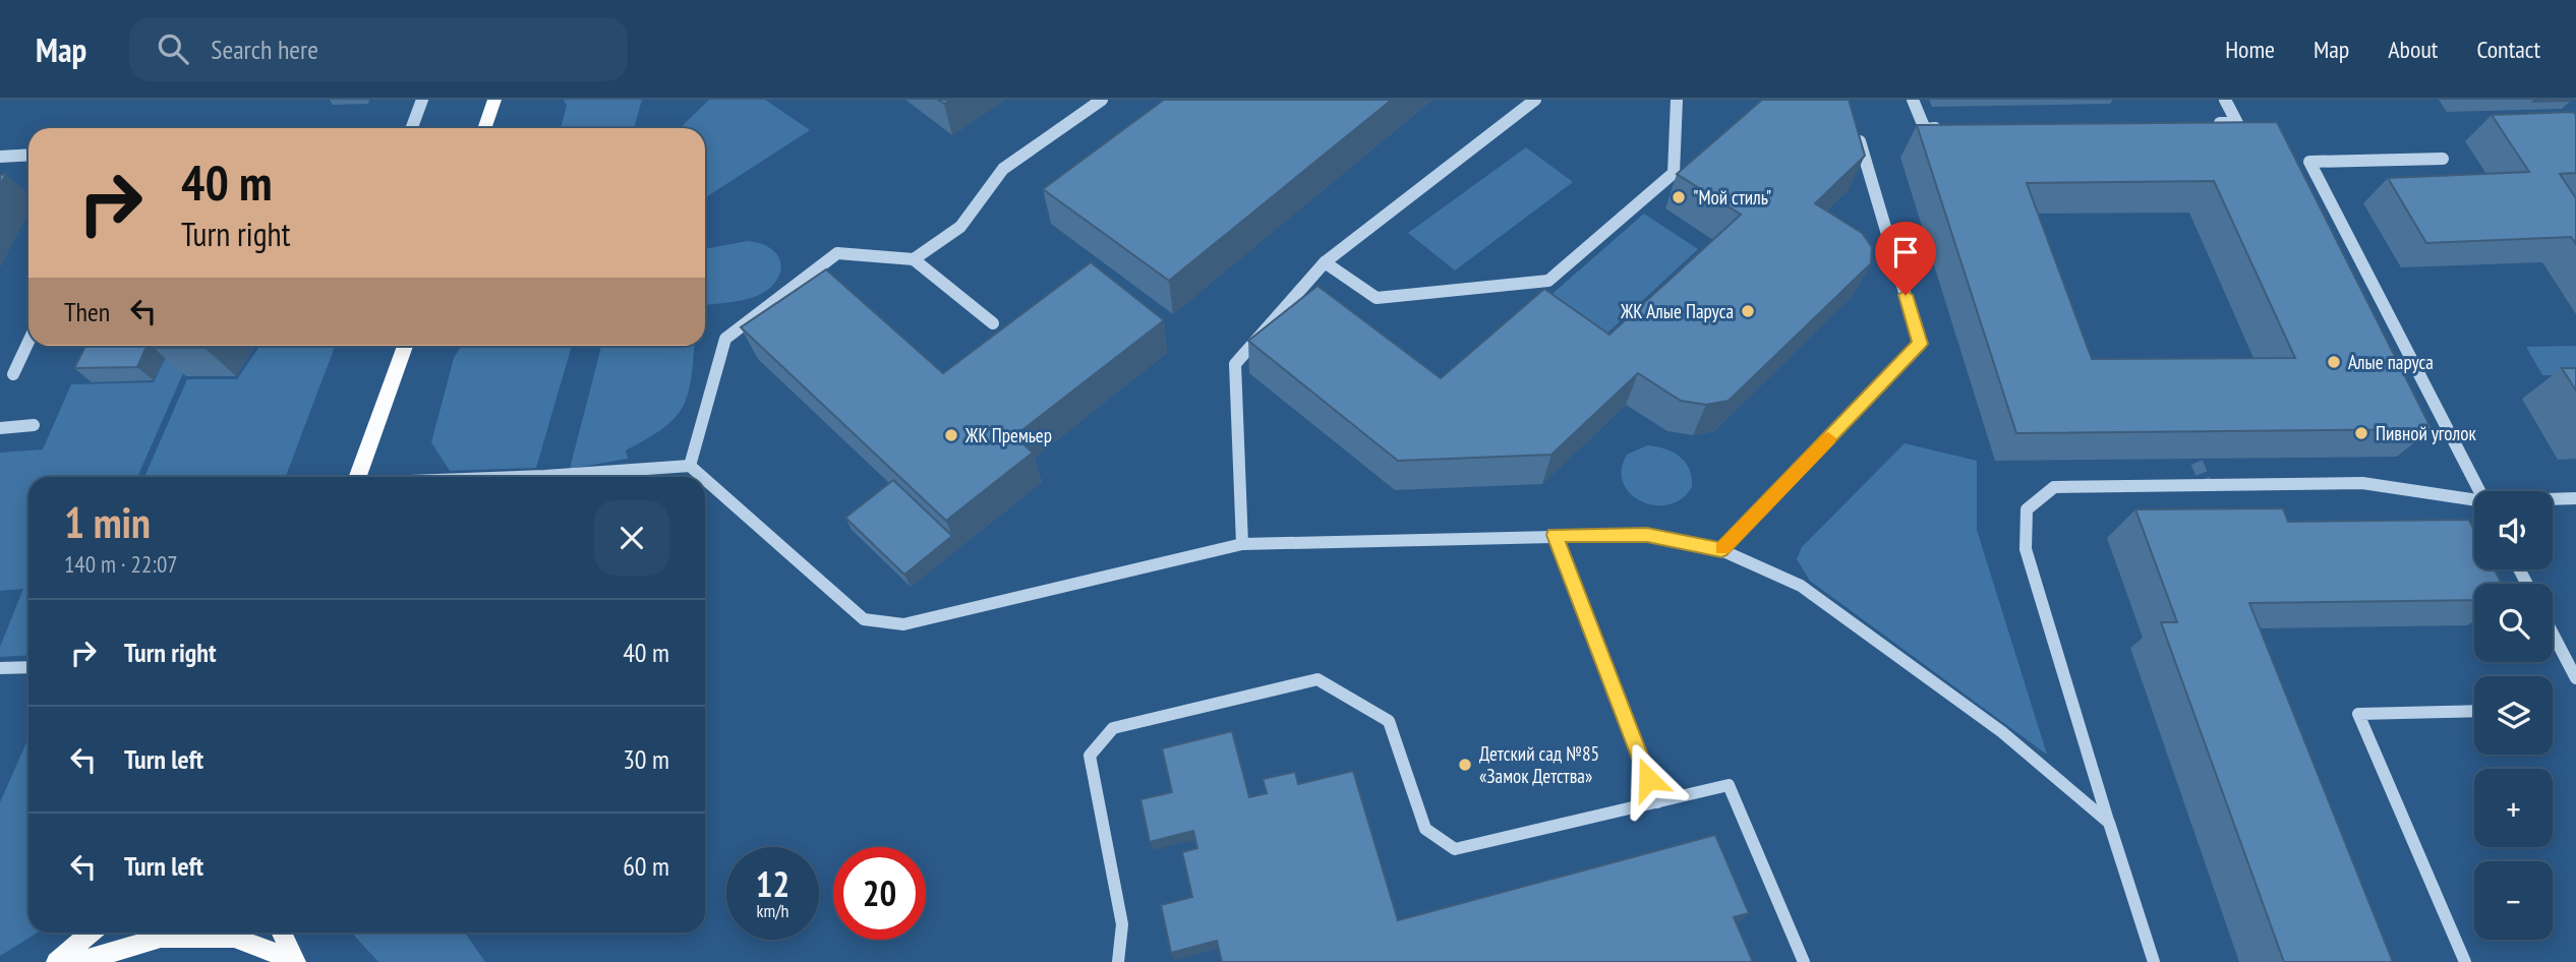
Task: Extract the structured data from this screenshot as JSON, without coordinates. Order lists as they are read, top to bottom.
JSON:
{
  "places": [
    "\"Мой стиль\"",
    "ЖК Алые Паруса",
    "Алые паруса",
    "Пивной уголок",
    "ЖК Премьер",
    "Детский сад №85 «Замок Детства»"
  ],
  "page": {
    "header": "Map",
    "search": "Search here",
    "nav": [
      "Home",
      "Map",
      "About",
      "Contact"
    ],
    "turn": ["40 m", "Turn right"],
    "then": "Then",
    "heading": ["1 min", "140 m · 22:07"],
    "map_buttons": ["+", "−"],
    "list": [
      {
        "name": "Turn right",
        "value": "40 m"
      },
      {
        "name": "Turn left",
        "value": "30 m"
      },
      {
        "name": "Turn left",
        "value": "60 m"
      }
    ],
    "speed": "12 km/h",
    "limit": "20"
  }
}
